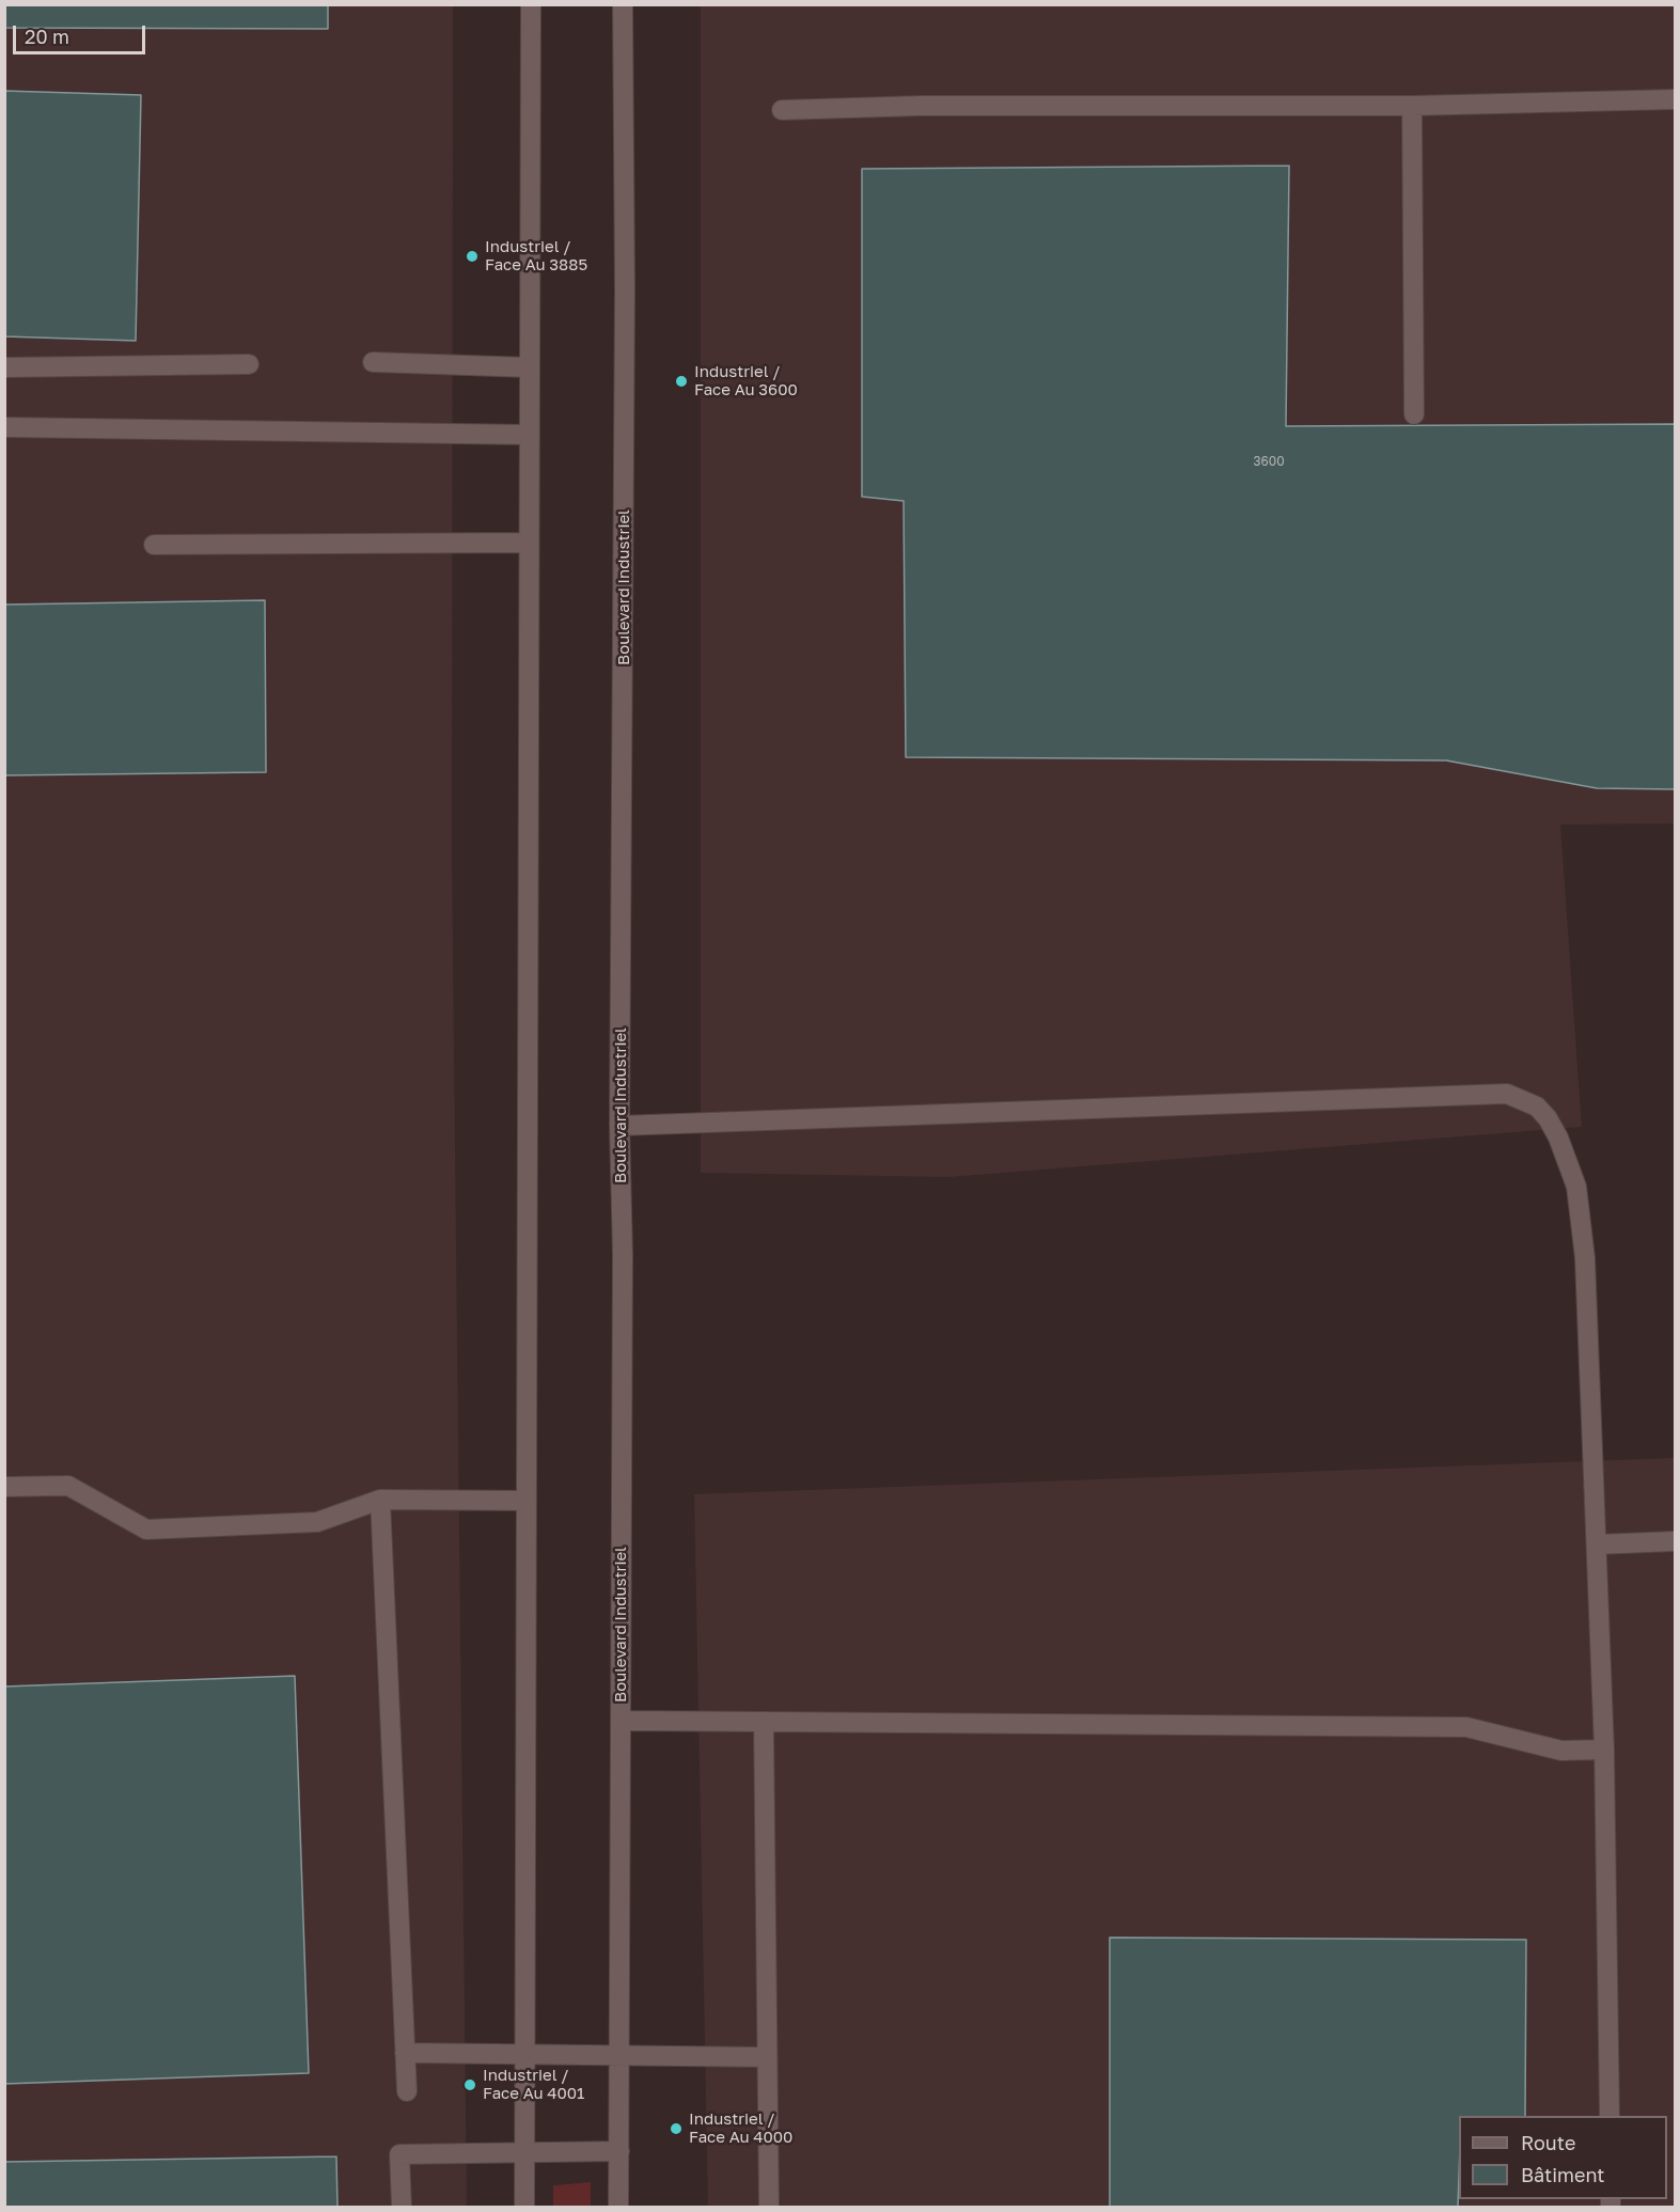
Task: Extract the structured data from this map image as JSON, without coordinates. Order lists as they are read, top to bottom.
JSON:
{
  "streets": {
    "street": ["Boulevard Industriel"]
  },
  "places": [
    "Industriel / Face Au 3885",
    "Industriel / Face Au 3600",
    "Industriel / Face Au 4001",
    "Industriel / Face Au 4000"
  ],
  "house_numbers": ["3600"],
  "legend": ["Route", "Bâtiment"],
  "scale_bar": "20 m"
}
